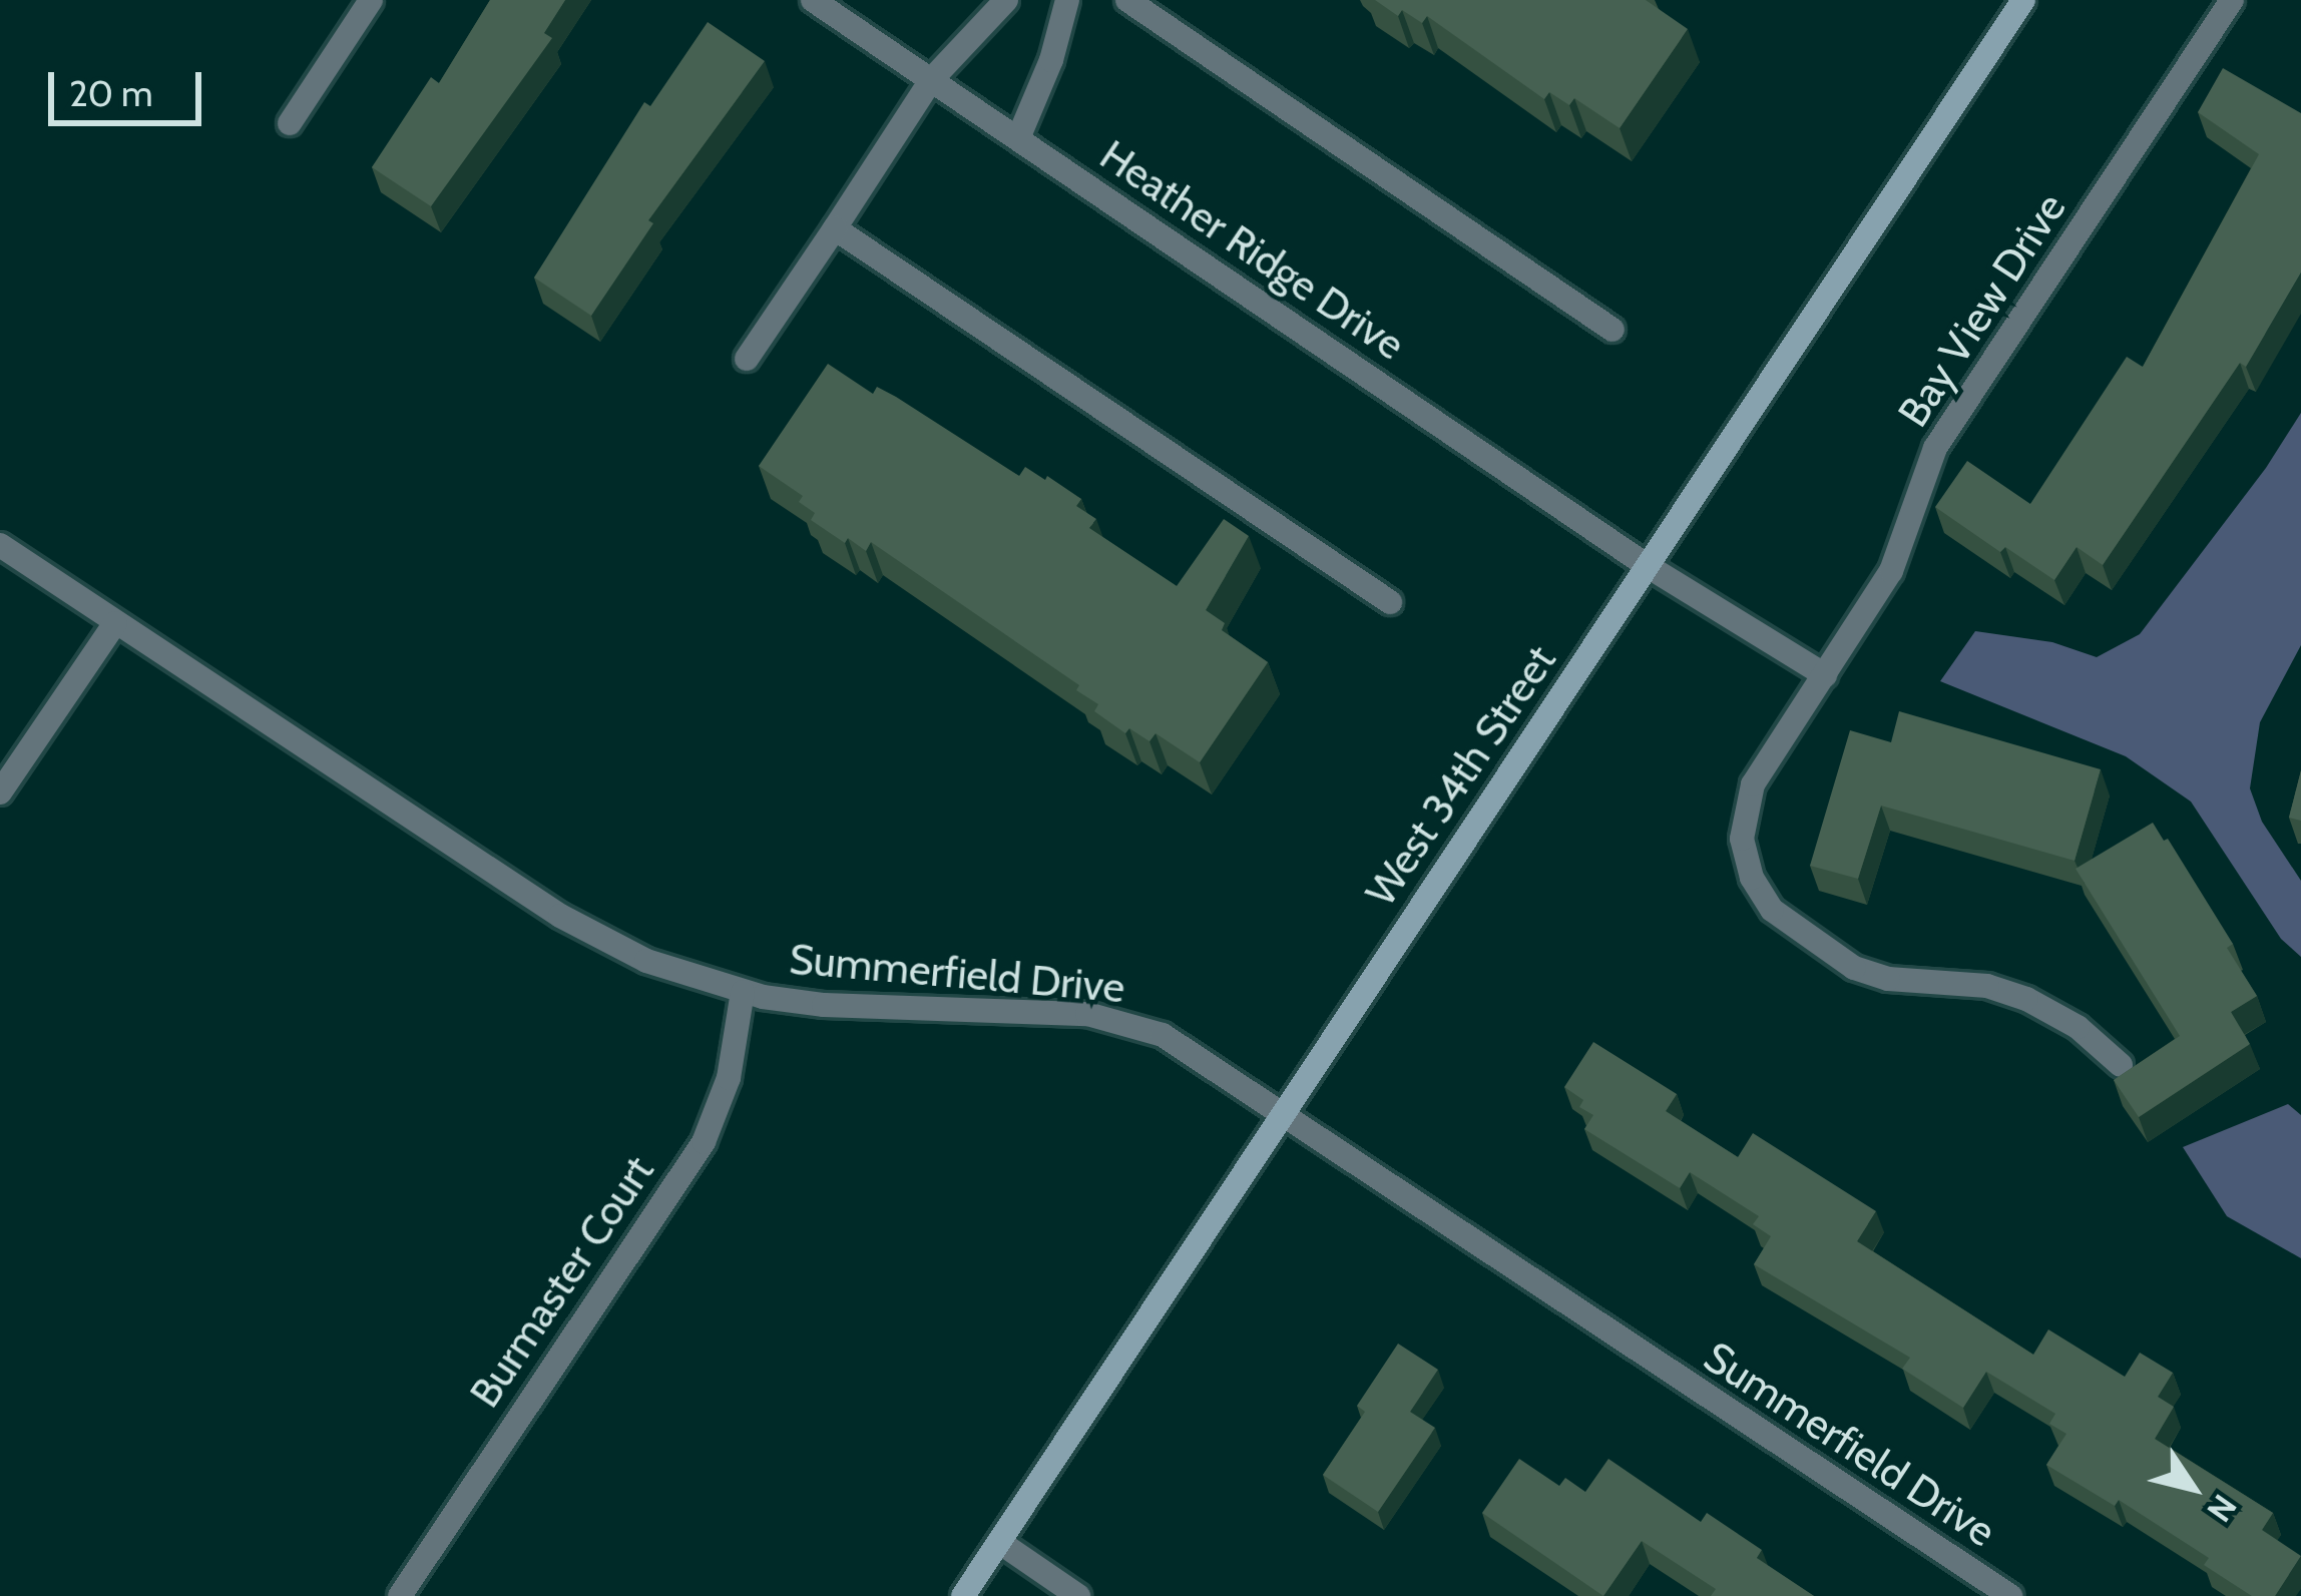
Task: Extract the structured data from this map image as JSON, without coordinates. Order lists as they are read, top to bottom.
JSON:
{
  "streets": {
    "street": [
      "Heather Ridge Drive",
      "Bay View Drive",
      "West 34th Street",
      "Summerfield Drive",
      "Burmaster Court"
    ]
  },
  "crossings": [
    ["Heather Ridge Drive", "West 34th Street"],
    ["West 34th Street", "Summerfield Drive"],
    ["Summerfield Drive", "Burmaster Court"]
  ],
  "scale_bar": "20 m",
  "north": "bottom right"
}
